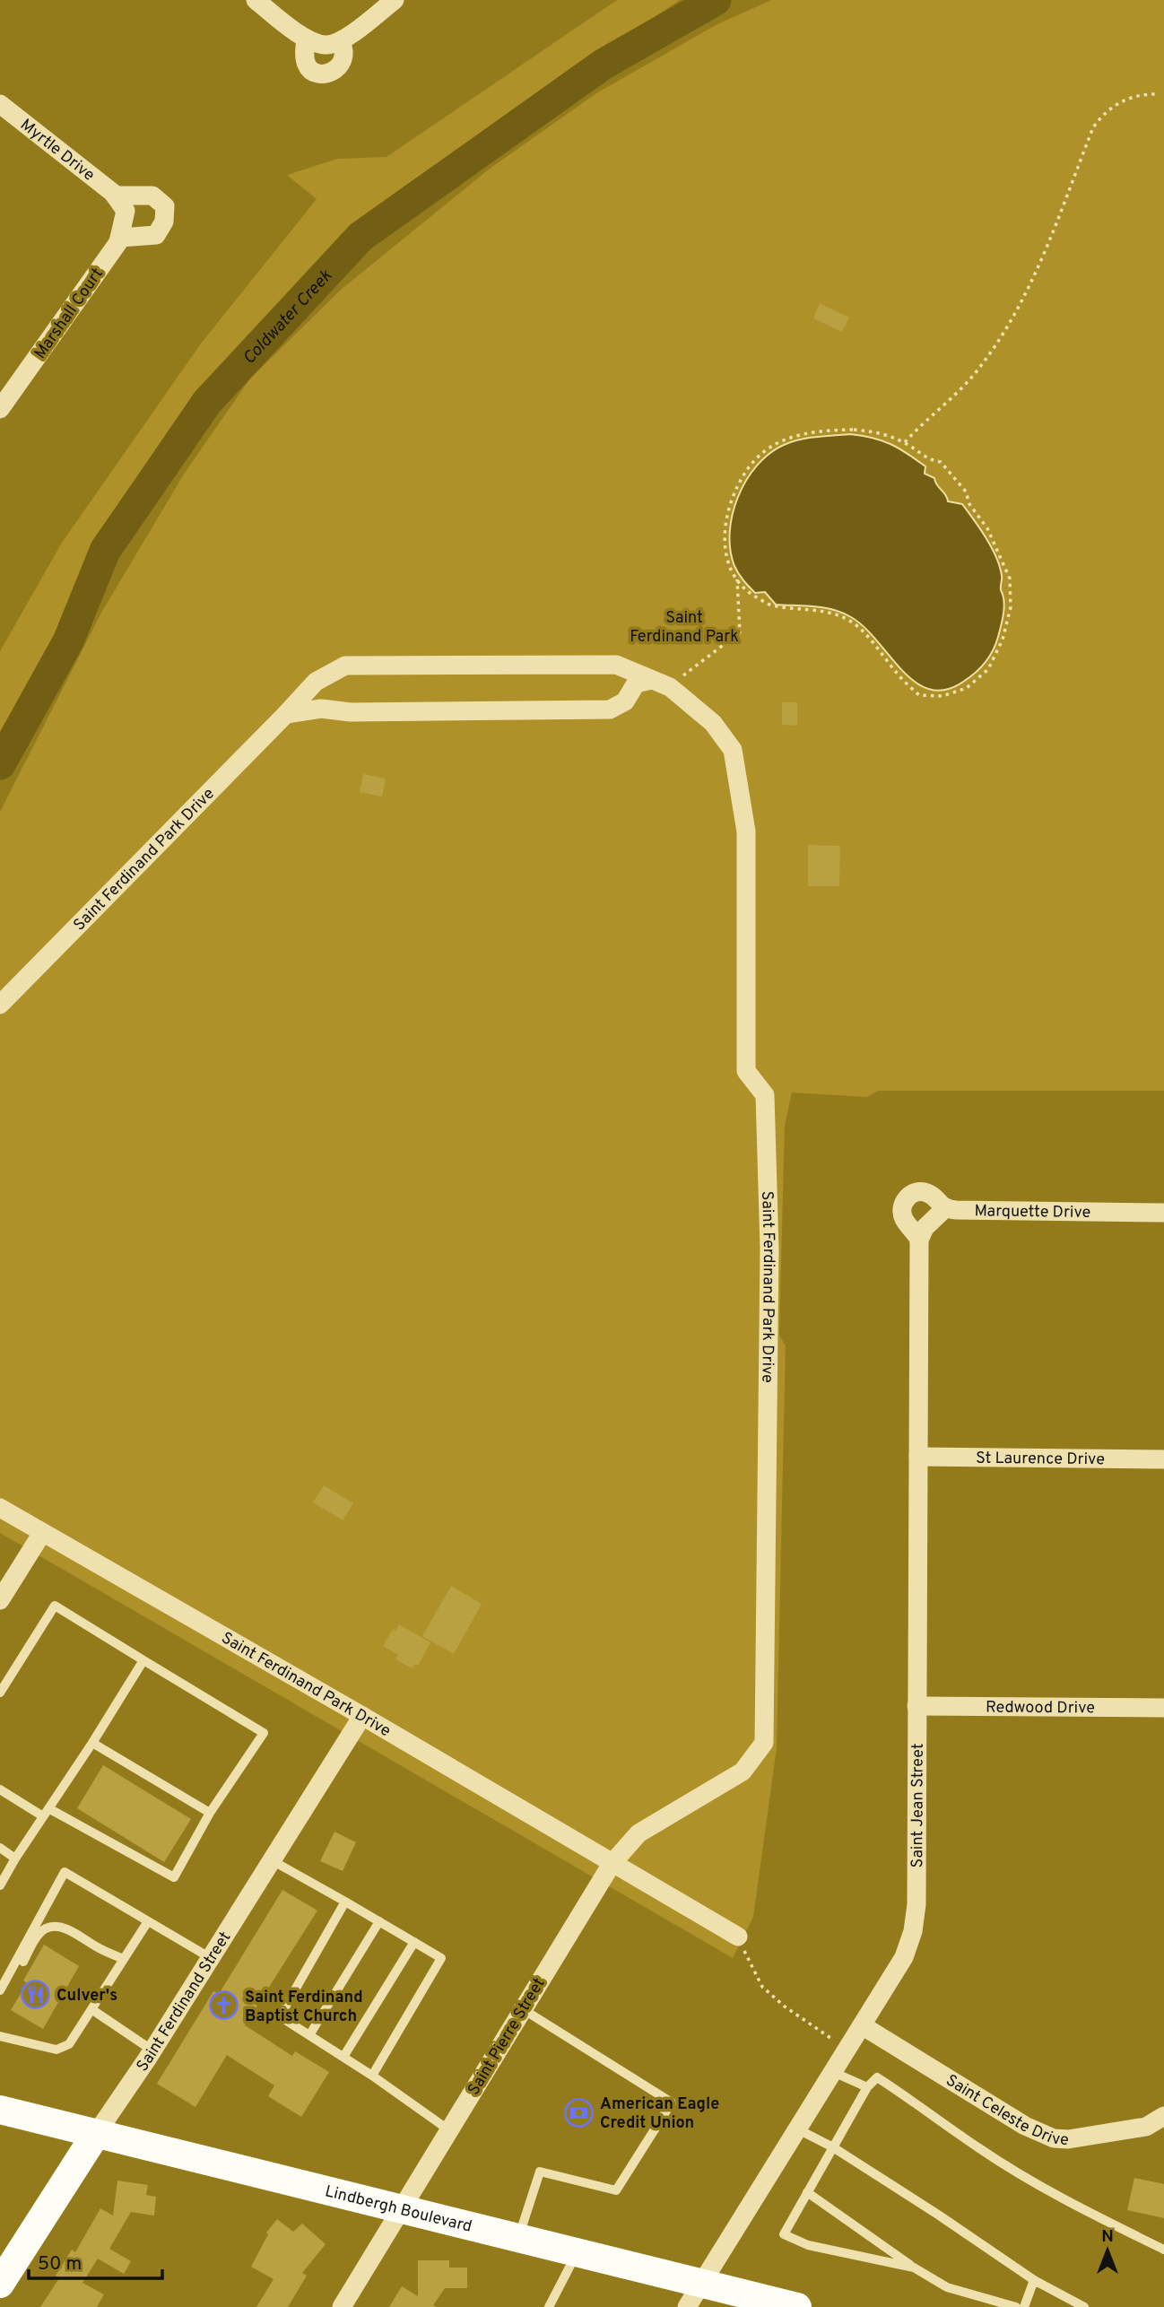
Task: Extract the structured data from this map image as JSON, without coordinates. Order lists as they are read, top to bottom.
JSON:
{
  "streets": {
    "main road": ["Saint Ferdinand Street", "Lindbergh Boulevard"],
    "street": [
      "Myrtle Drive",
      "Marshall Court",
      "Saint Ferdinand Park Drive",
      "Marquette Drive",
      "St Laurence Drive",
      "Redwood Drive",
      "Saint Jean Street",
      "Saint Pierre Street",
      "Saint Celeste Drive"
    ]
  },
  "crossings": [
    ["Myrtle Drive", "Marshall Court"],
    ["Saint Ferdinand Park Drive", "Saint Ferdinand Street"],
    ["Saint Ferdinand Park Drive", "Saint Pierre Street"],
    ["St Laurence Drive", "Saint Jean Street"],
    ["Redwood Drive", "Saint Jean Street"],
    ["Saint Jean Street", "Saint Celeste Drive"],
    ["Saint Jean Street", "Lindbergh Boulevard"],
    ["Saint Ferdinand Street", "Lindbergh Boulevard"],
    ["Saint Pierre Street", "Lindbergh Boulevard"]
  ],
  "water": ["Coldwater Creek"],
  "parks": ["Saint Ferdinand Park"],
  "places": {
    "restaurant": ["Culver's"],
    "church": ["Saint Ferdinand Baptist Church"],
    "bank": ["American Eagle Credit Union"]
  },
  "scale_bar": "50 m",
  "north": "top"
}
